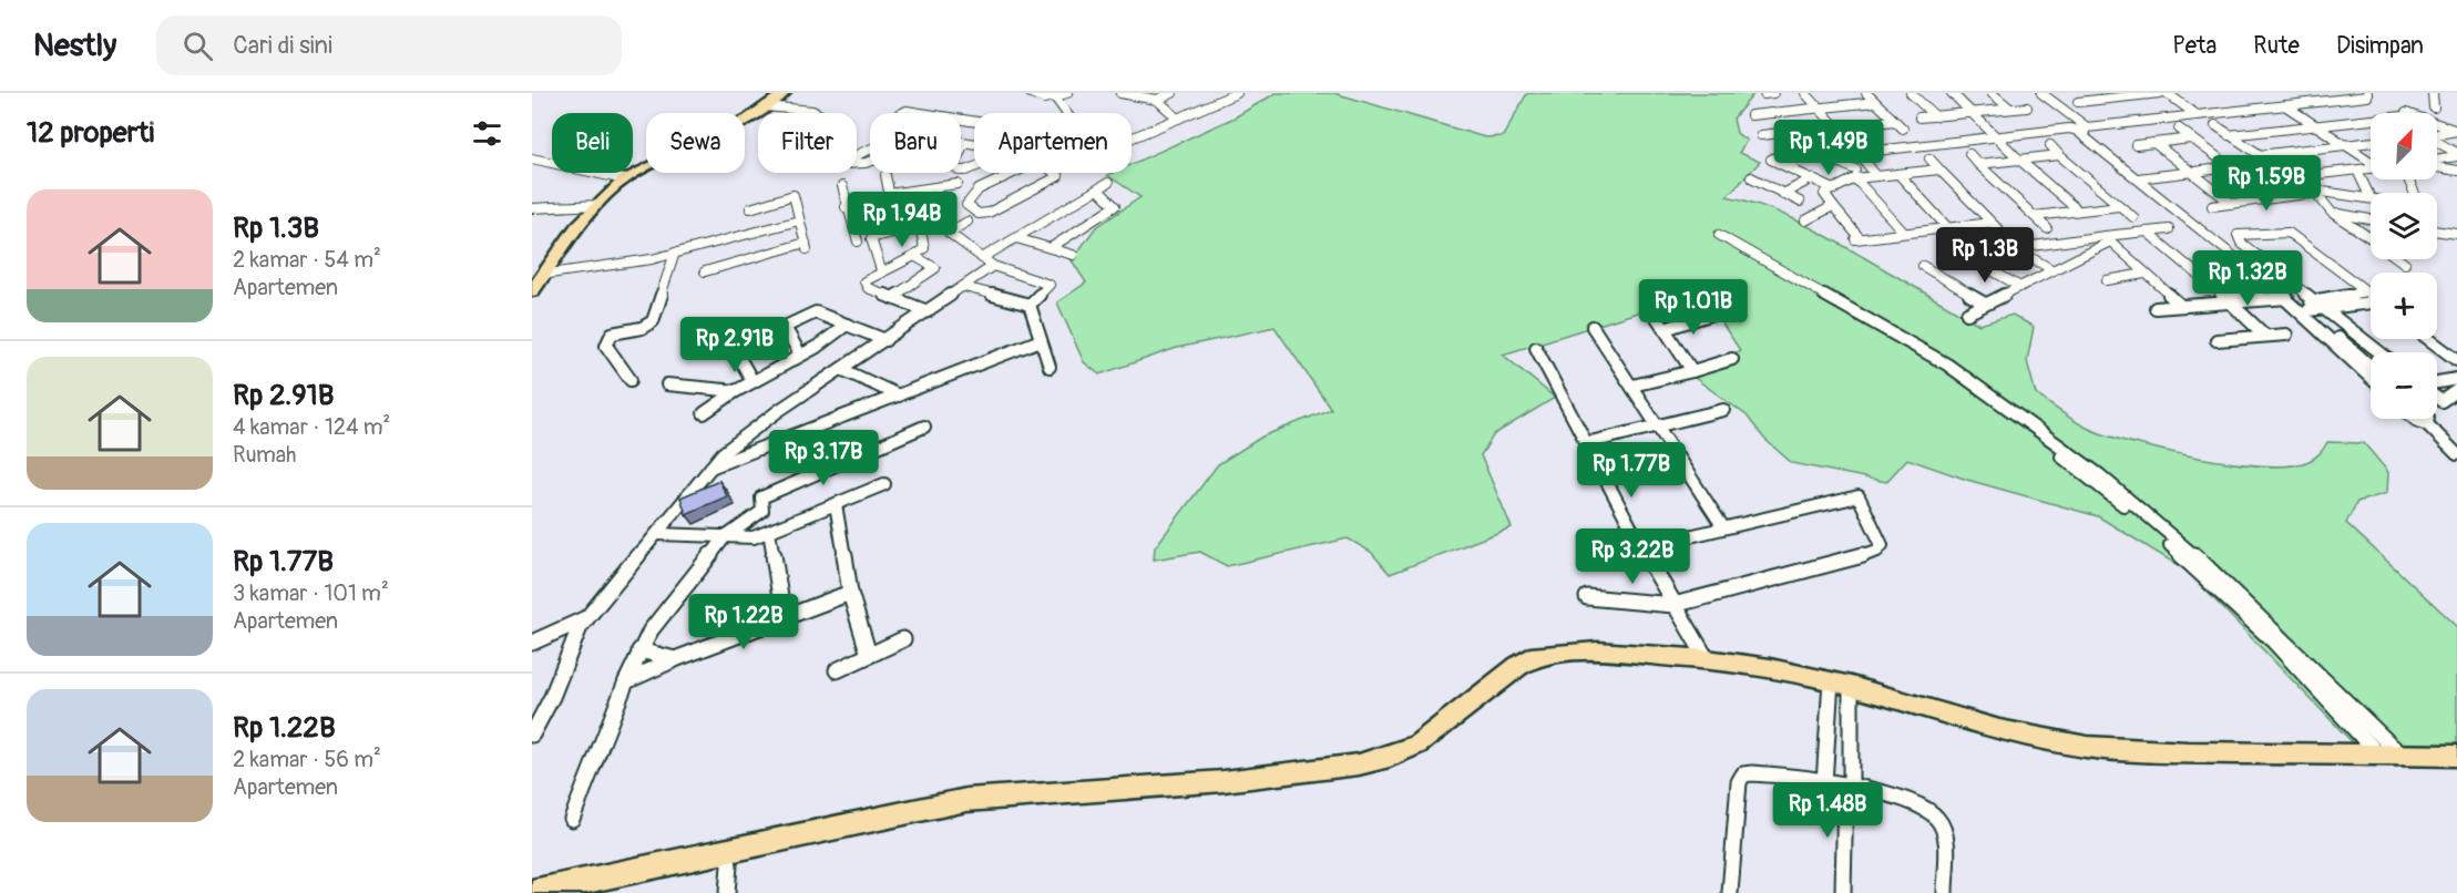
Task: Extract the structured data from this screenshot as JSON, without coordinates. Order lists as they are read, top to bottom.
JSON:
{
  "north": "top right",
  "page": {
    "header": "Nestly",
    "search": "Cari di sini",
    "nav": ["Peta", "Rute", "Disimpan"],
    "heading": "12 properti",
    "map_buttons": ["+", "−"],
    "chip": [
      "Beli",
      "Sewa",
      "Filter",
      "Baru",
      "Apartemen"
    ],
    "price": [
      "Rp 1.49B",
      "Rp 1.59B",
      "Rp 1.94B",
      "Rp 1.3B",
      "Rp 1.32B",
      "Rp 1.01B",
      "Rp 2.91B",
      "Rp 3.17B",
      "Rp 1.77B",
      "Rp 3.22B",
      "Rp 1.22B",
      "Rp 1.48B"
    ],
    "list": [
      {
        "name": "Rp 1.3B",
        "note": "2 kamar · 54 m² · Apartemen"
      },
      {
        "name": "Rp 2.91B",
        "note": "4 kamar · 124 m² · Rumah"
      },
      {
        "name": "Rp 1.77B",
        "note": "3 kamar · 101 m² · Apartemen"
      },
      {
        "name": "Rp 1.22B",
        "note": "2 kamar · 56 m² · Apartemen"
      }
    ]
  }
}
